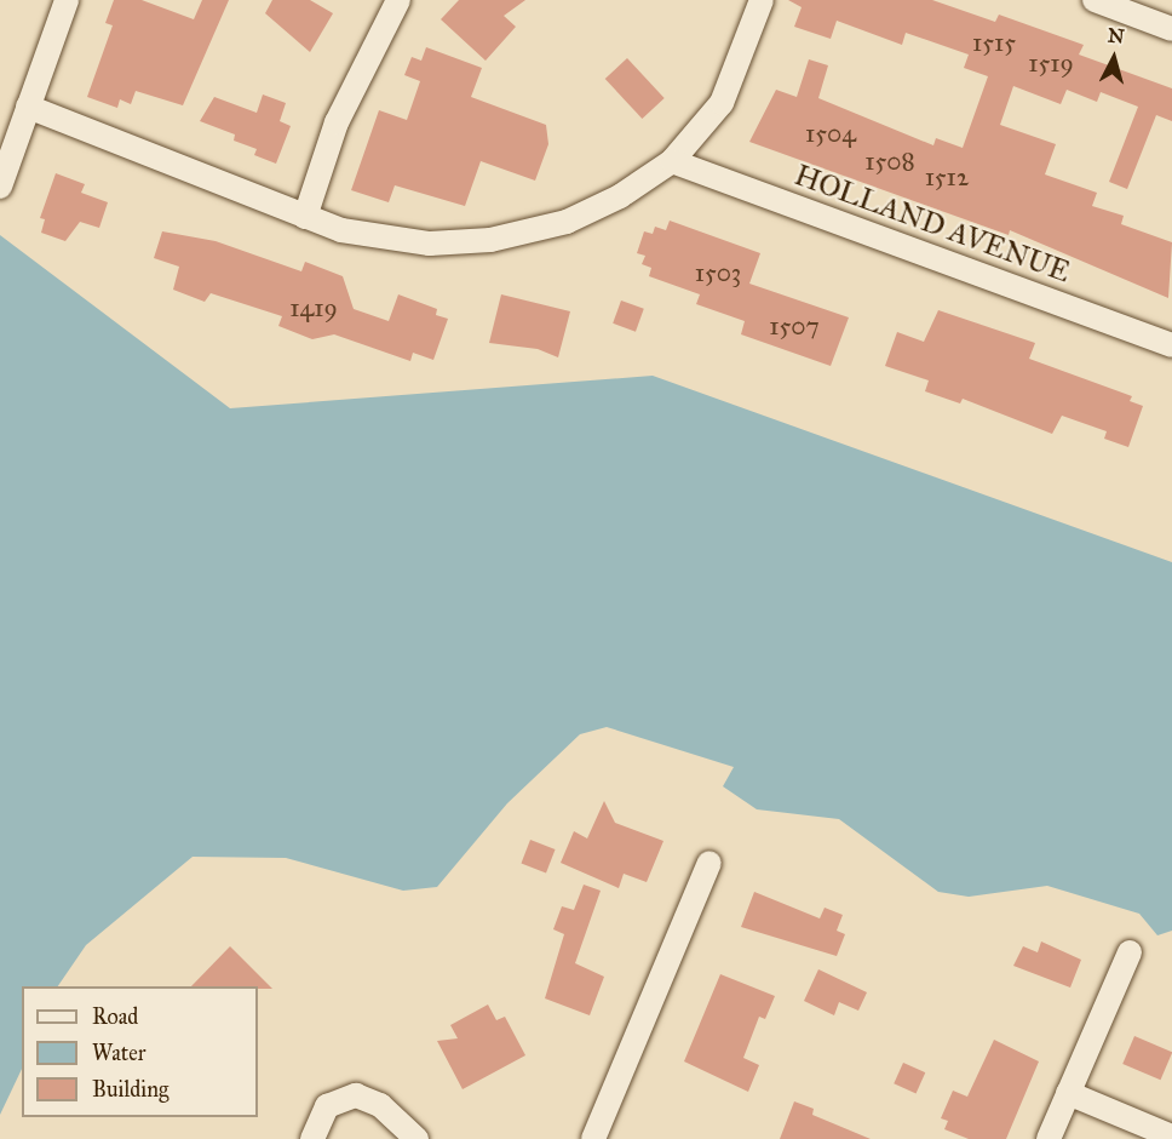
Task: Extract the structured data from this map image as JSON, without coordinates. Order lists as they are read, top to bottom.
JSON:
{
  "streets": {
    "street": ["HOLLAND AVENUE"]
  },
  "house_numbers": [
    "1515",
    "1519",
    "1504",
    "1508",
    "1512",
    "1503",
    "1419",
    "1507"
  ],
  "legend": ["Road", "Water", "Building"],
  "north": "top"
}
